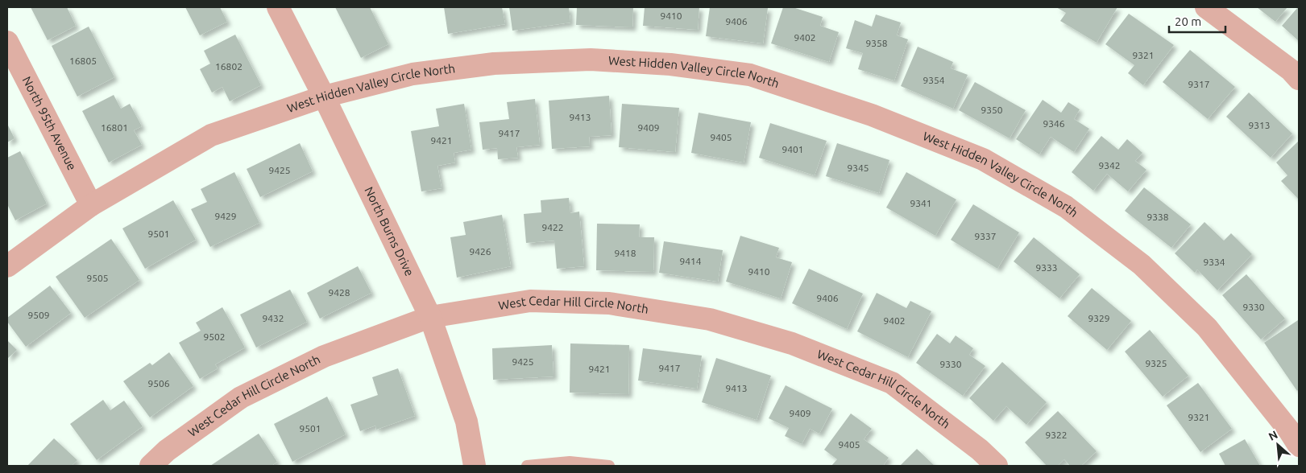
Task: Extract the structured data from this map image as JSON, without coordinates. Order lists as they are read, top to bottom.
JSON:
{
  "streets": {
    "street": [
      "West Hidden Valley Circle North",
      "North 95th Avenue",
      "North Burns Drive",
      "West Cedar Hill Circle North"
    ]
  },
  "crossings": [
    ["West Hidden Valley Circle North", "North 95th Avenue"],
    ["West Hidden Valley Circle North", "North Burns Drive"],
    ["North Burns Drive", "West Cedar Hill Circle North"]
  ],
  "house_numbers": [
    "9410",
    "9406",
    "9402",
    "9358",
    "9321",
    "16805",
    "16802",
    "9354",
    "9317",
    "9350",
    "9413",
    "9346",
    "9313",
    "16801",
    "9409",
    "9417",
    "9405",
    "9421",
    "9401",
    "9342",
    "9345",
    "9425",
    "9341",
    "9429",
    "9338",
    "9422",
    "9501",
    "9337",
    "9426",
    "9418",
    "9414",
    "9334",
    "9333",
    "9410",
    "9505",
    "9428",
    "9406",
    "9330",
    "9509",
    "9432",
    "9329",
    "9402",
    "9502",
    "9425",
    "9325",
    "9330",
    "9417",
    "9421",
    "9506",
    "9413",
    "9409",
    "9321",
    "9501",
    "9322",
    "9405"
  ],
  "scale_bar": "20 m",
  "north": "top left"
}
